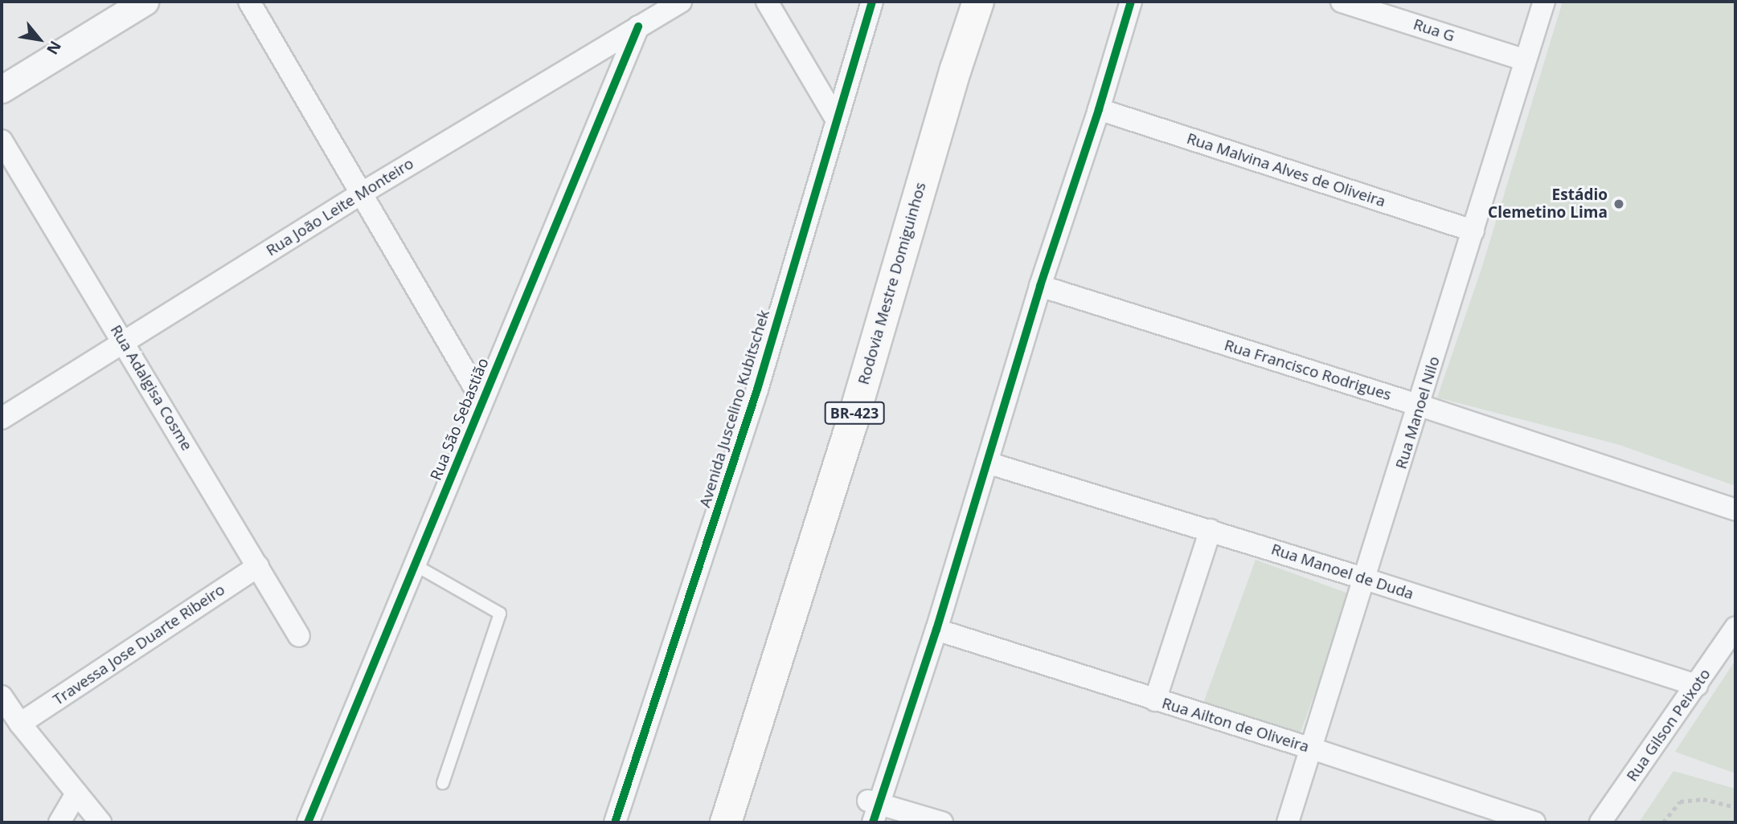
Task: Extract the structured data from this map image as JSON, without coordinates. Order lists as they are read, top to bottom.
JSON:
{
  "streets": {
    "main road": ["Rodovia Mestre Domiguinhos", "BR-423"],
    "street": [
      "Rua G",
      "Rua Malvina Alves de Oliveira",
      "Rua João Leite Monteiro",
      "Rua Francisco Rodrigues",
      "Rua Adalgisa Cosme",
      "Avenida Juscelino Kubitschek",
      "Rua Manoel Nilo",
      "Rua São Sebastião",
      "Rua Manoel de Duda",
      "Travessa Jose Duarte Ribeiro",
      "Rua Ailton de Oliveira",
      "Rua Gilson Peixoto"
    ]
  },
  "crossings": [
    ["Rua G", "Rua Manoel Nilo"],
    ["Rua Malvina Alves de Oliveira", "Rua Manoel Nilo"],
    ["Rua João Leite Monteiro", "Rua Adalgisa Cosme"],
    ["Rua João Leite Monteiro", "Rua São Sebastião"],
    ["Rua Francisco Rodrigues", "Rua Manoel Nilo"],
    ["Rua Adalgisa Cosme", "Travessa Jose Duarte Ribeiro"],
    ["Rua Manoel Nilo", "Rua Manoel de Duda"],
    ["Rua Manoel Nilo", "Rua Ailton de Oliveira"],
    ["Rua Manoel de Duda", "Rua Gilson Peixoto"]
  ],
  "places": ["Estádio Clemetino Lima"],
  "north": "bottom right"
}
